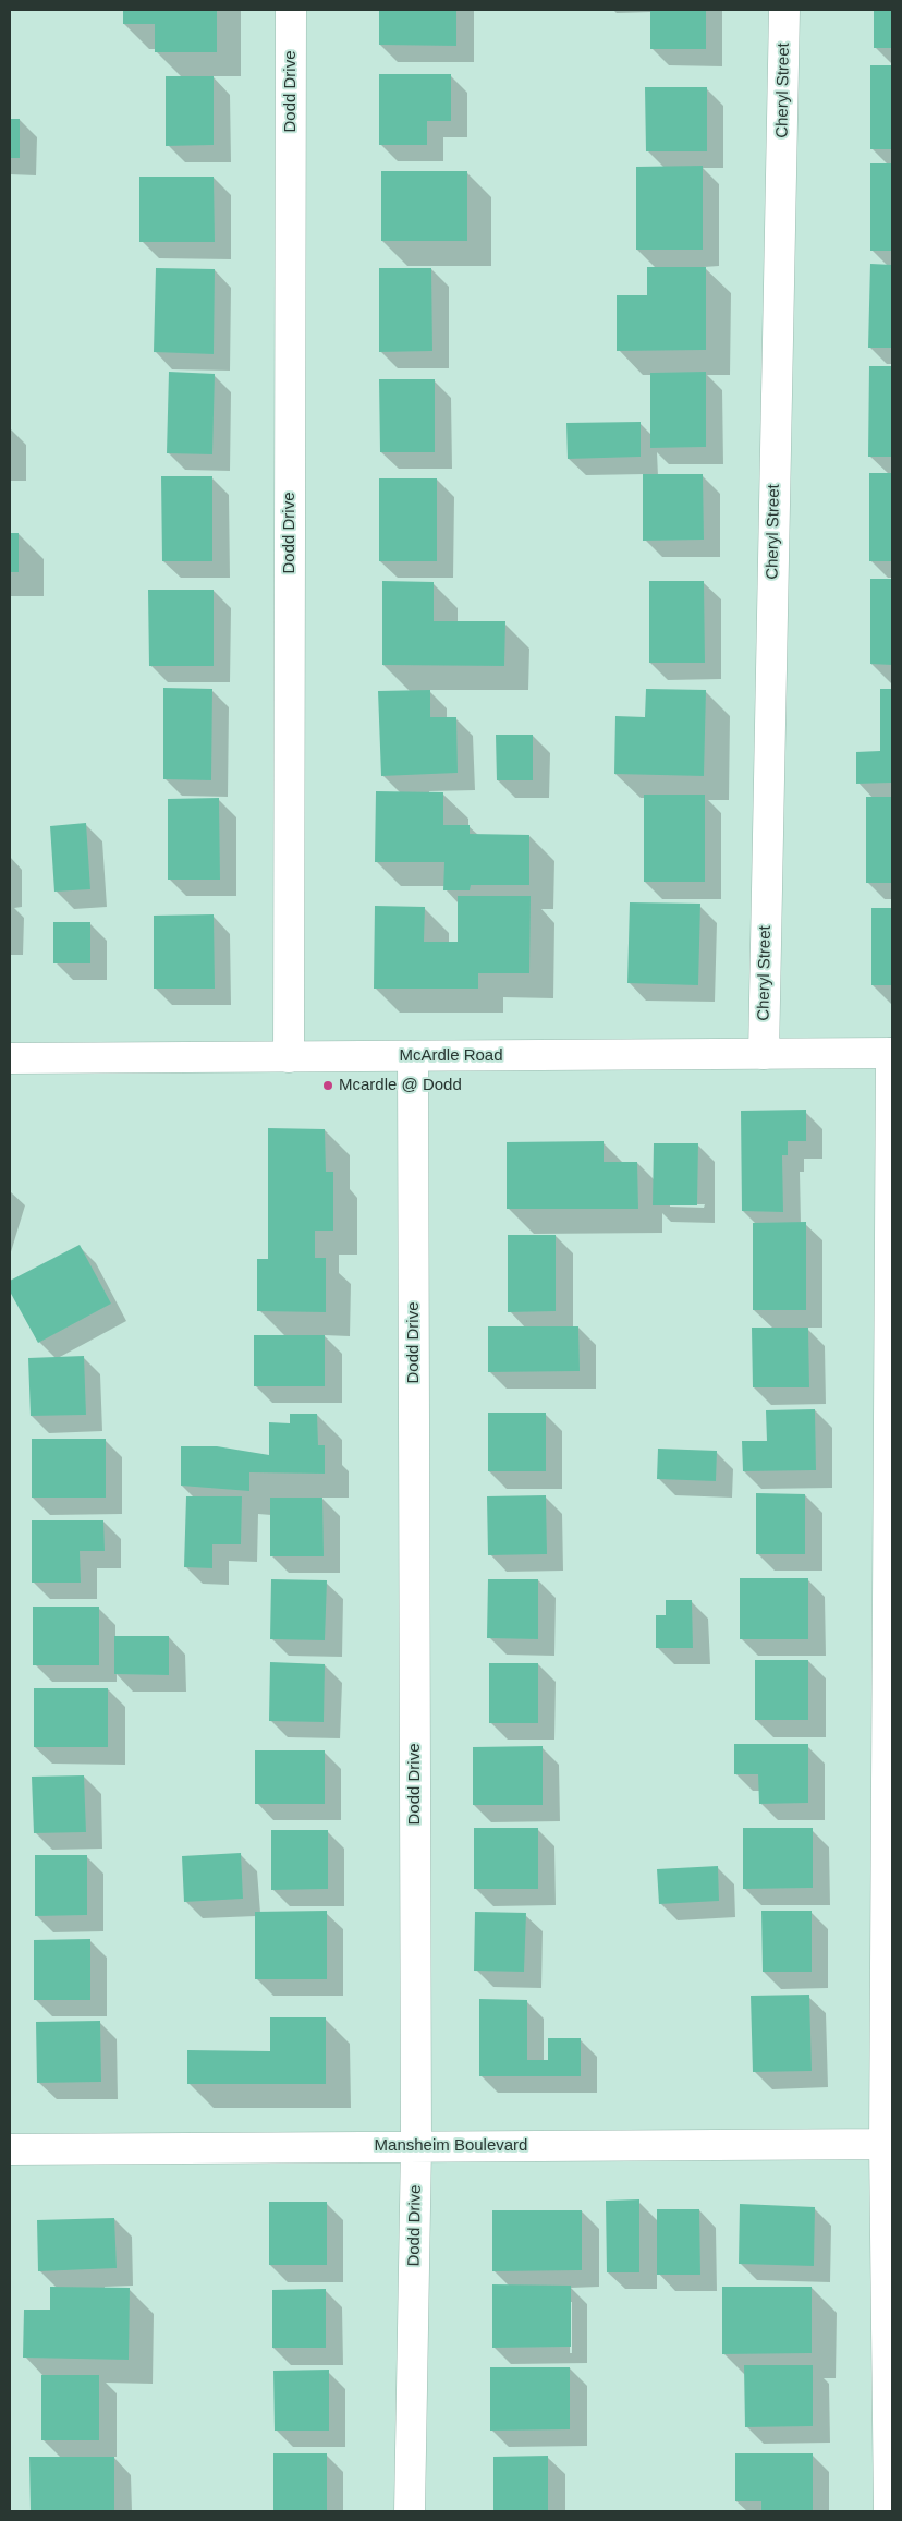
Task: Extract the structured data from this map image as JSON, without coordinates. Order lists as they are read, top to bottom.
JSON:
{
  "streets": {
    "street": [
      "Cheryl Street",
      "Dodd Drive",
      "McArdle Road",
      "Mansheim Boulevard"
    ]
  },
  "crossings": [
    ["Cheryl Street", "McArdle Road"],
    ["Dodd Drive", "McArdle Road"],
    ["Dodd Drive", "Mansheim Boulevard"]
  ],
  "places": ["Mcardle @ Dodd"]
}
